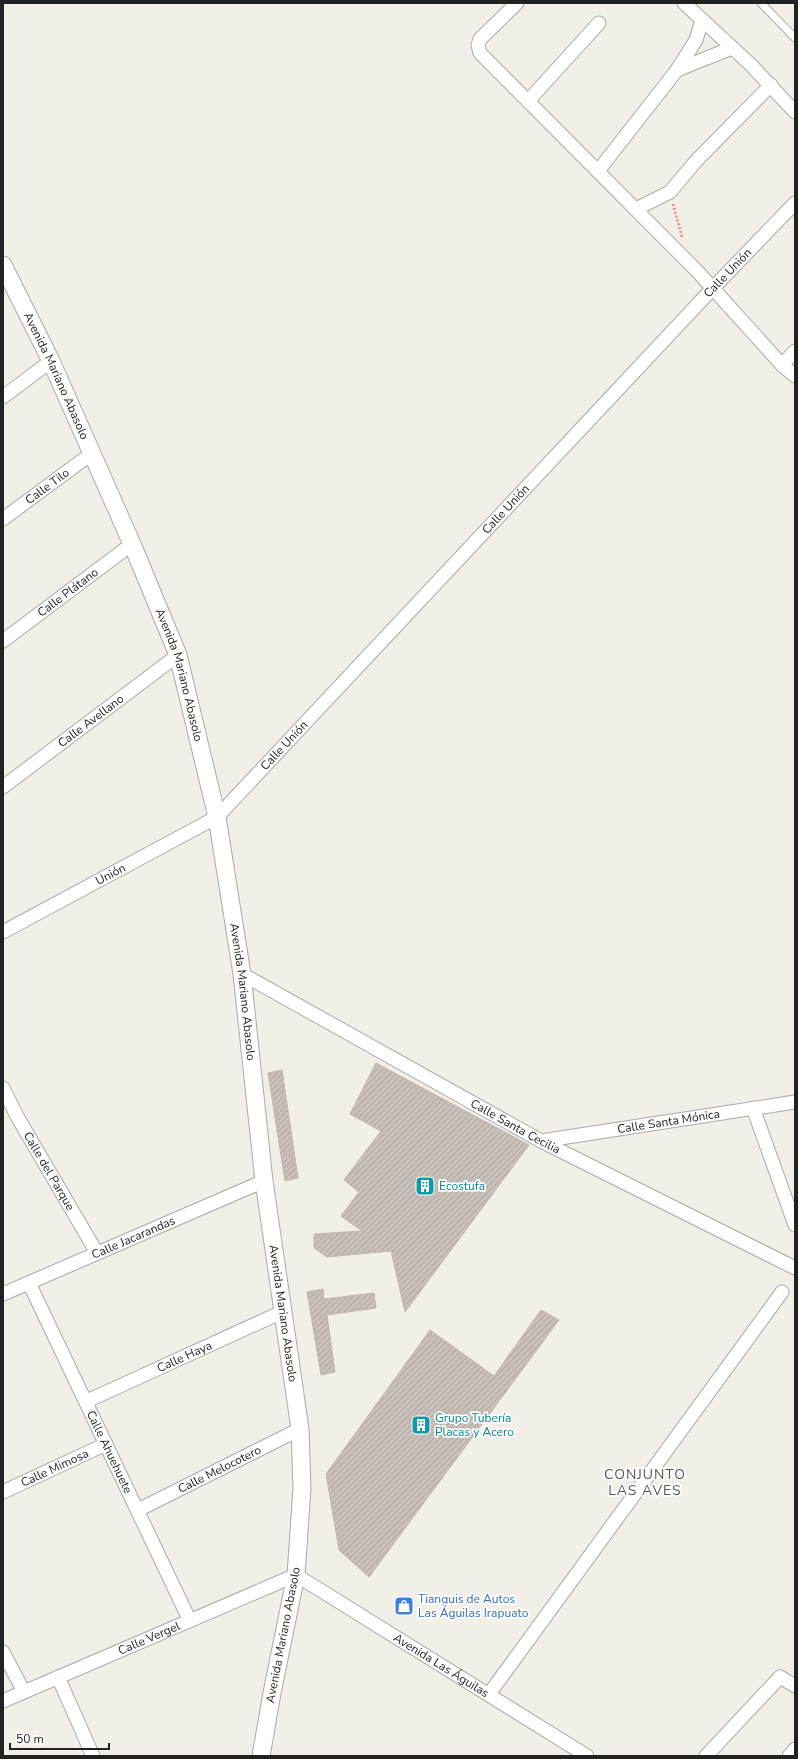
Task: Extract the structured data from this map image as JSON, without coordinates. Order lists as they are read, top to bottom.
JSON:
{
  "streets": {
    "street": [
      "Calle Unión",
      "Avenida Mariano Abasolo",
      "Calle Tilo",
      "Calle Plátano",
      "Calle Avellano",
      "Unión",
      "Calle Santa Mónica",
      "Calle Santa Cecilia",
      "Calle del Parque",
      "Calle Jacarandas",
      "Calle Haya",
      "Calle Ahuehuete",
      "Calle Mimosa",
      "Calle Melocotero",
      "Calle Vergel",
      "Avenida Las Águilas"
    ]
  },
  "crossings": [
    ["Calle Unión", "Avenida Mariano Abasolo"],
    ["Calle Unión", "Unión"],
    ["Avenida Mariano Abasolo", "Calle Tilo"],
    ["Avenida Mariano Abasolo", "Calle Plátano"],
    ["Avenida Mariano Abasolo", "Calle Avellano"],
    ["Avenida Mariano Abasolo", "Unión"],
    ["Avenida Mariano Abasolo", "Calle Santa Cecilia"],
    ["Avenida Mariano Abasolo", "Calle Jacarandas"],
    ["Avenida Mariano Abasolo", "Calle Haya"],
    ["Avenida Mariano Abasolo", "Calle Melocotero"],
    ["Avenida Mariano Abasolo", "Calle Vergel"],
    ["Avenida Mariano Abasolo", "Avenida Las Águilas"],
    ["Calle Santa Mónica", "Calle Santa Cecilia"],
    ["Calle del Parque", "Calle Jacarandas"],
    ["Calle Jacarandas", "Calle Ahuehuete"],
    ["Calle Haya", "Calle Ahuehuete"],
    ["Calle Ahuehuete", "Calle Mimosa"],
    ["Calle Ahuehuete", "Calle Melocotero"],
    ["Calle Ahuehuete", "Calle Vergel"],
    ["Calle Vergel", "Avenida Las Águilas"]
  ],
  "districts": ["CONJUNTO LAS AVES"],
  "places": {
    "building": ["Ecostufa", "Grupo Tubería Placas y Acero"],
    "shop": ["Tianguis de Autos Las Águilas Irapuato"]
  },
  "scale_bar": "50 m"
}
